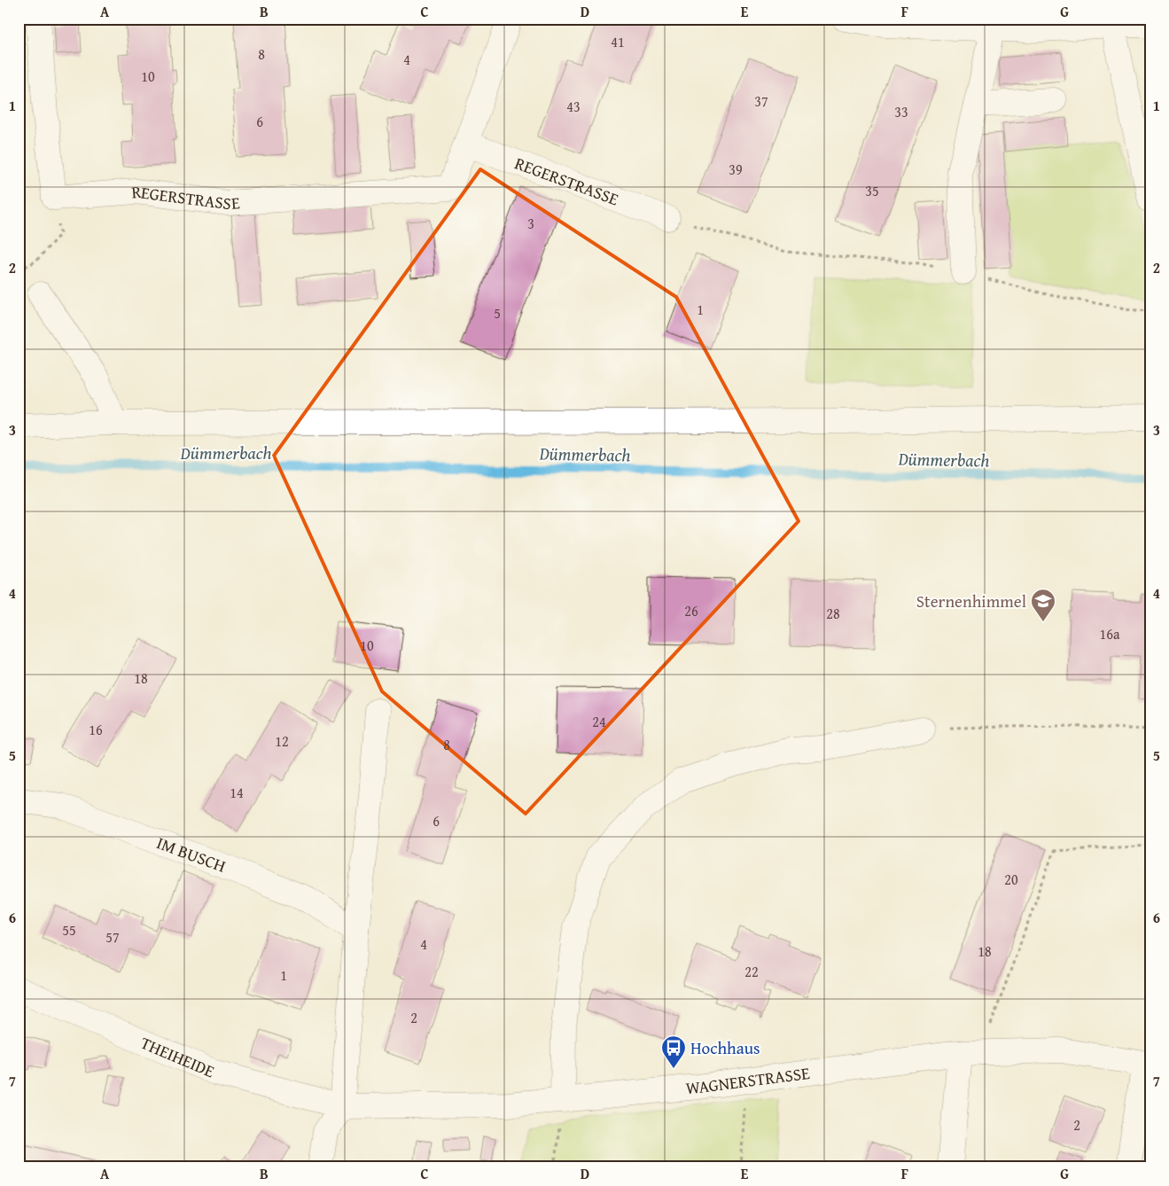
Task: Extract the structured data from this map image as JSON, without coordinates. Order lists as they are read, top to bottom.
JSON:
{
  "streets": {
    "street": [
      "REGERSTRASSE",
      "IM BUSCH",
      "THEIHEIDE",
      "WAGNERSTRASSE"
    ]
  },
  "crossings": [
    ["THEIHEIDE", "WAGNERSTRASSE"]
  ],
  "water": ["Dümmerbach"],
  "places": {
    "school or university": ["Sternenhimmel"],
    "bus stop": ["Hochhaus"]
  },
  "house_numbers": [
    "41",
    "8",
    "4",
    "10",
    "37",
    "43",
    "33",
    "6",
    "39",
    "35",
    "3",
    "1",
    "5",
    "26",
    "28",
    "16a",
    "10",
    "18",
    "24",
    "16",
    "12",
    "8",
    "14",
    "6",
    "20",
    "55",
    "57",
    "4",
    "18",
    "22",
    "1",
    "2",
    "2"
  ],
  "grid": {
    "columns": [
      "A",
      "B",
      "C",
      "D",
      "E",
      "F",
      "G"
    ],
    "rows": [
      "1",
      "2",
      "3",
      "4",
      "5",
      "6",
      "7"
    ]
  }
}
